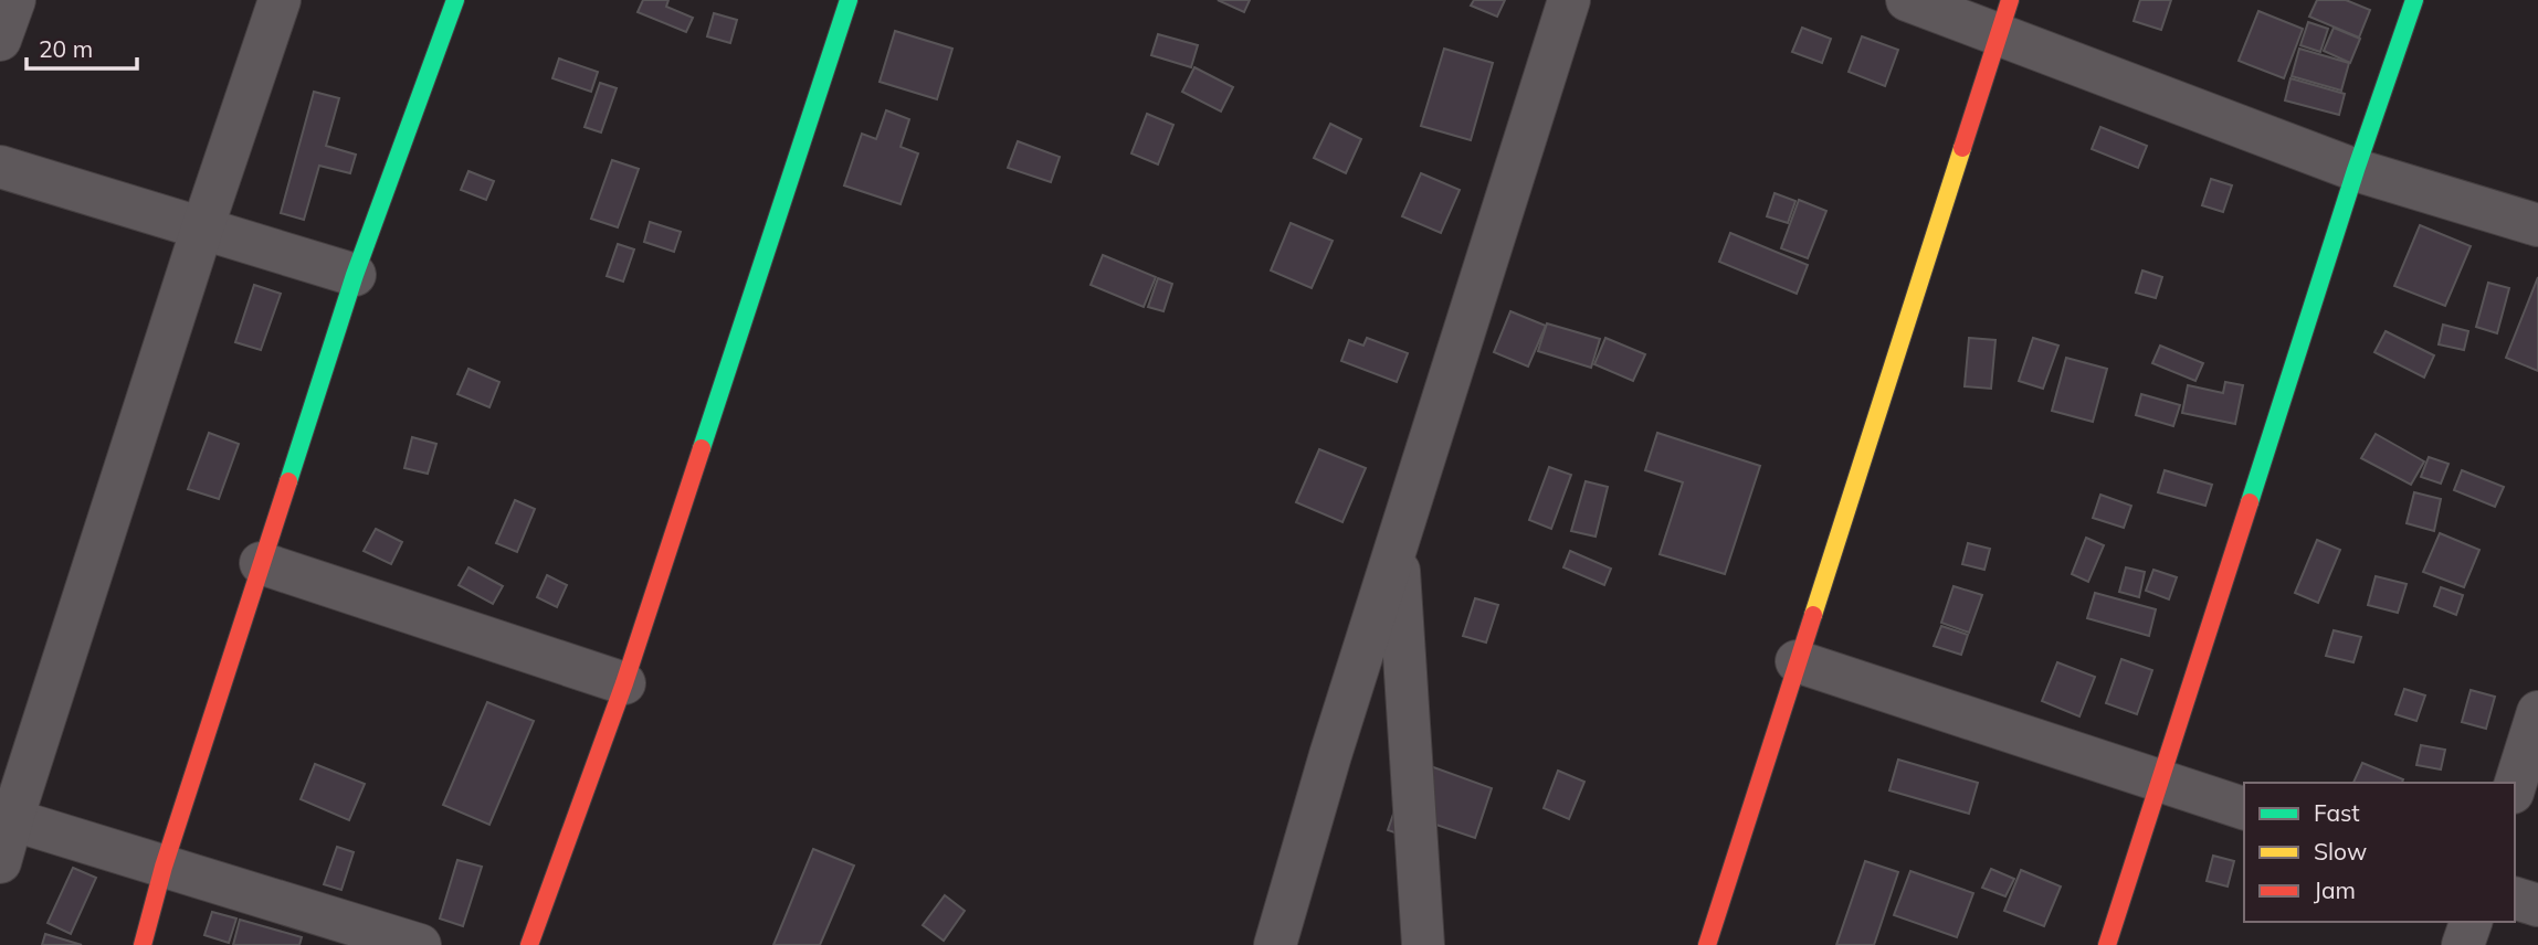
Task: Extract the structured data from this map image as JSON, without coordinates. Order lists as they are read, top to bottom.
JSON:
{
  "legend": ["Fast", "Slow", "Jam"],
  "scale_bar": "20 m"
}
